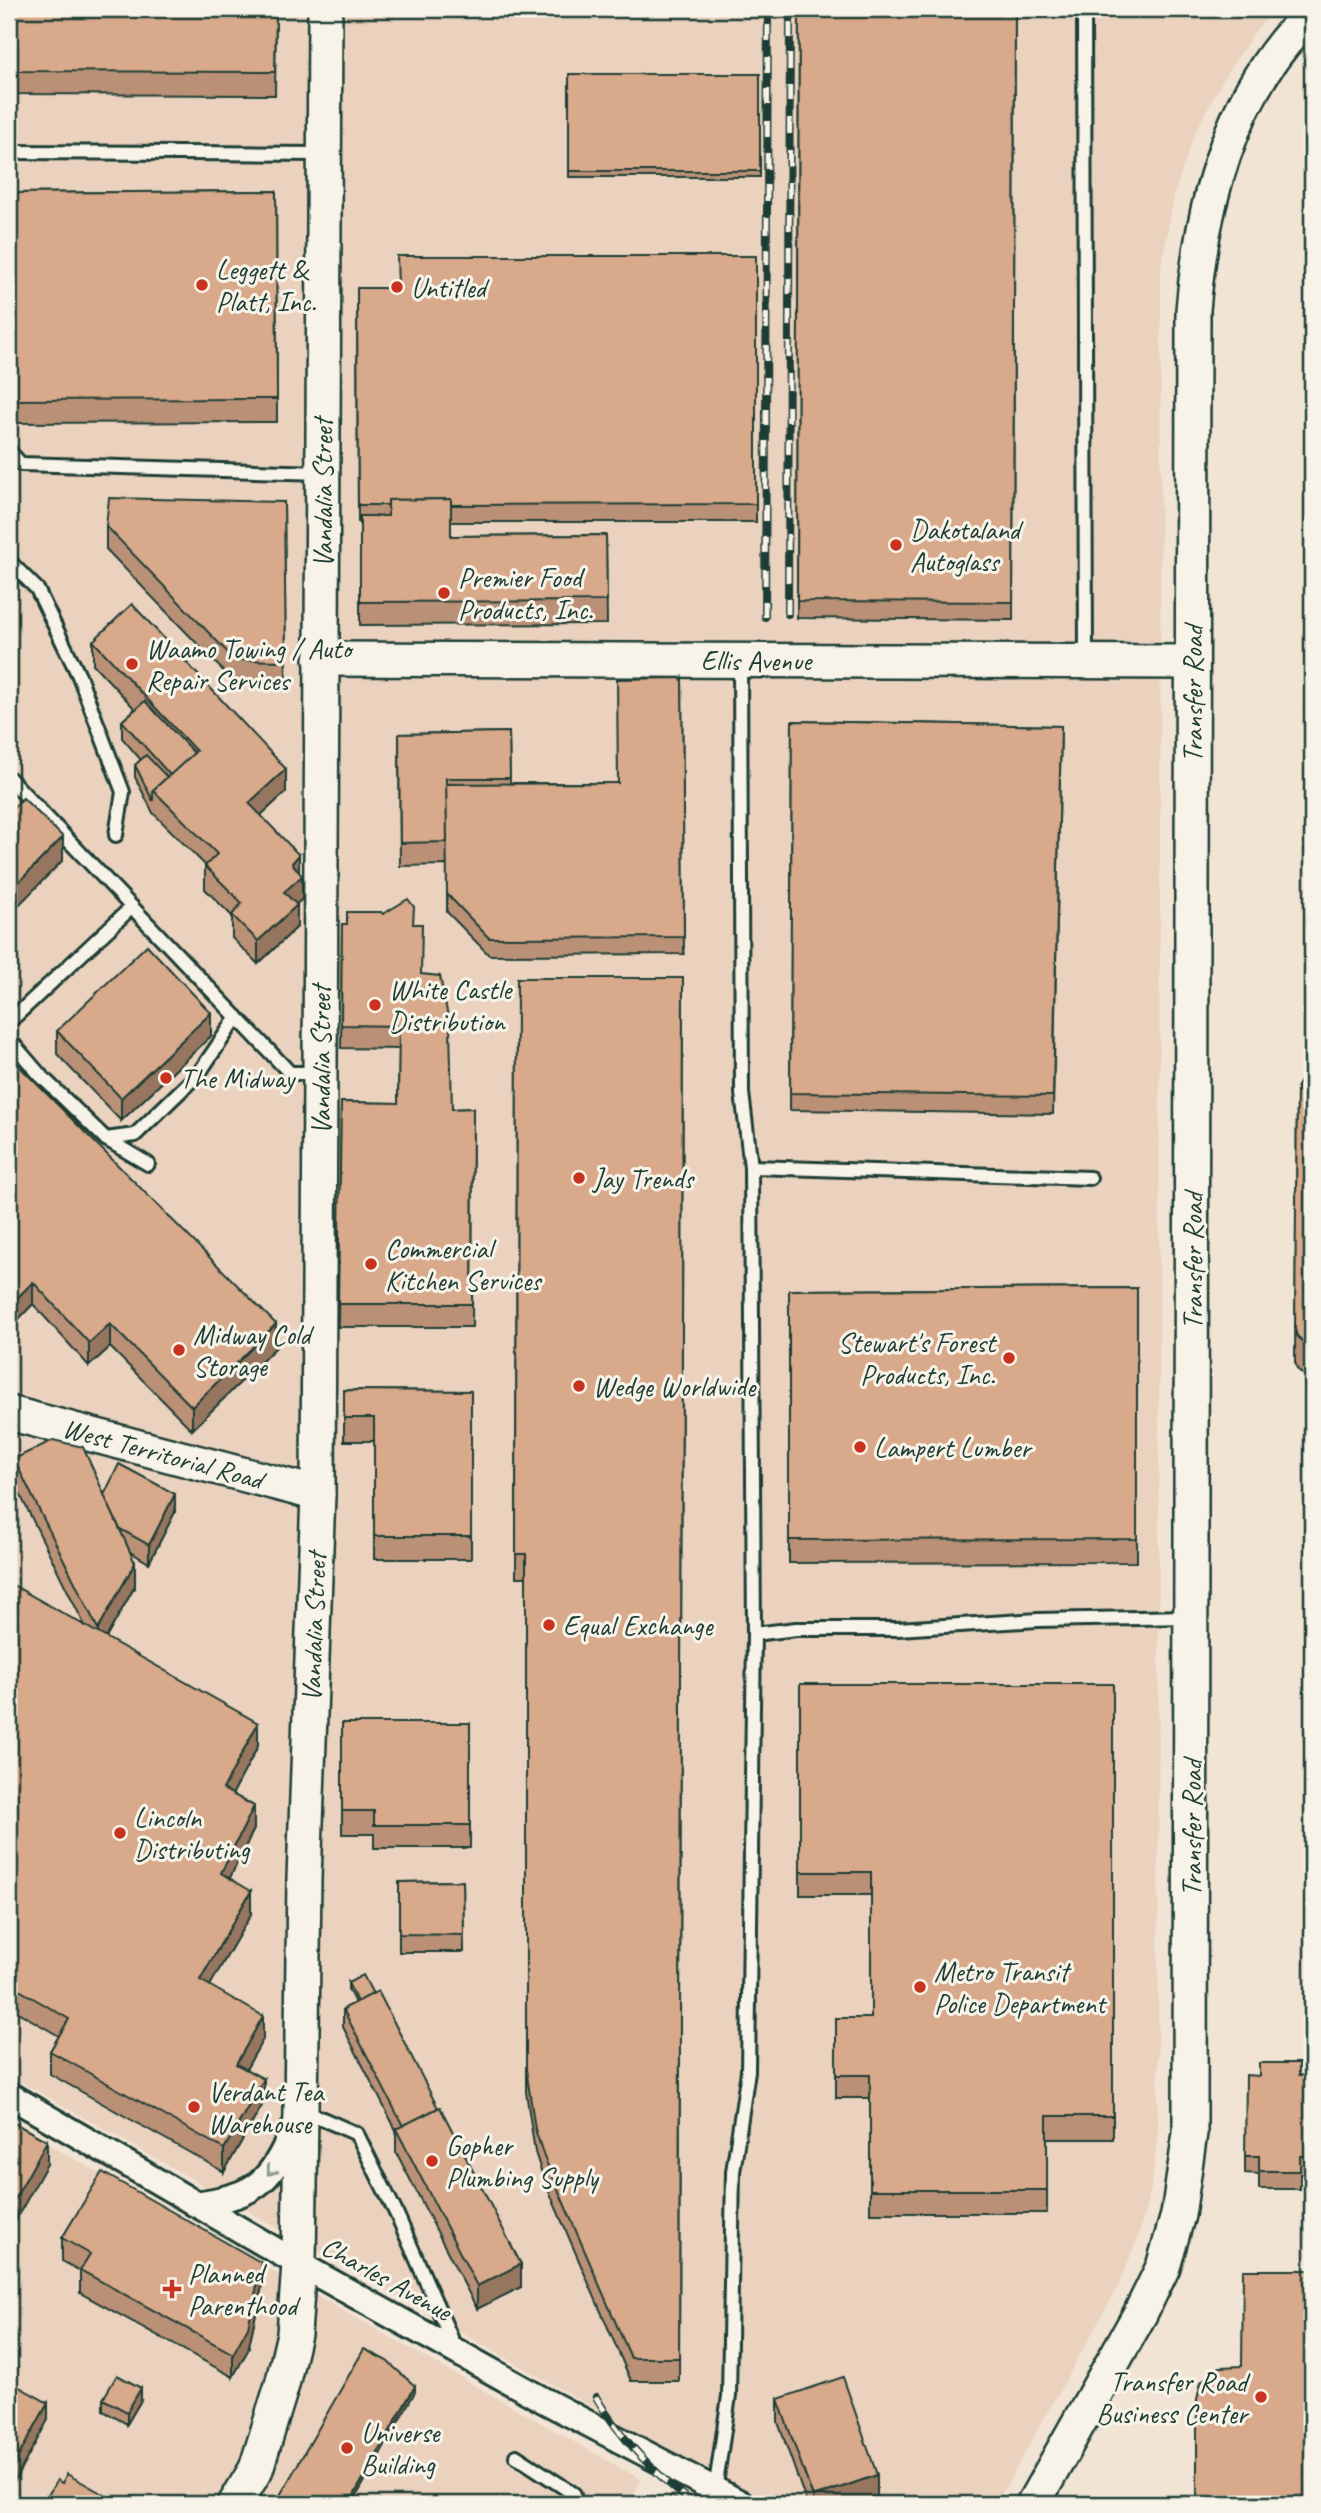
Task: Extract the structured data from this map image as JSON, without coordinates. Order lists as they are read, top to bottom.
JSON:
{
  "streets": {
    "street": [
      "Vandalia Street",
      "Ellis Avenue",
      "Transfer Road",
      "West Territorial Road",
      "Charles Avenue"
    ]
  },
  "crossings": [
    ["Vandalia Street", "Ellis Avenue"],
    ["Vandalia Street", "West Territorial Road"],
    ["Vandalia Street", "Charles Avenue"],
    ["Ellis Avenue", "Transfer Road"]
  ],
  "places": {
    "other": [
      "Leggett & Platt, Inc.",
      "Untitled",
      "Dakotaland Autoglass",
      "Premier Food Products, Inc.",
      "Waamo Towing / Auto Repair Services",
      "White Castle Distribution",
      "The Midway",
      "Jay Trends",
      "Commercial Kitchen Services",
      "Midway Cold Storage",
      "Stewart's Forest Products, Inc.",
      "Wedge Worldwide",
      "Lampert Lumber",
      "Equal Exchange",
      "Lincoln Distributing",
      "Metro Transit Police Department",
      "Verdant Tea Warehouse",
      "Gopher Plumbing Supply",
      "Transfer Road Business Center",
      "Universe Building"
    ],
    "health": ["Planned Parenthood"]
  }
}
